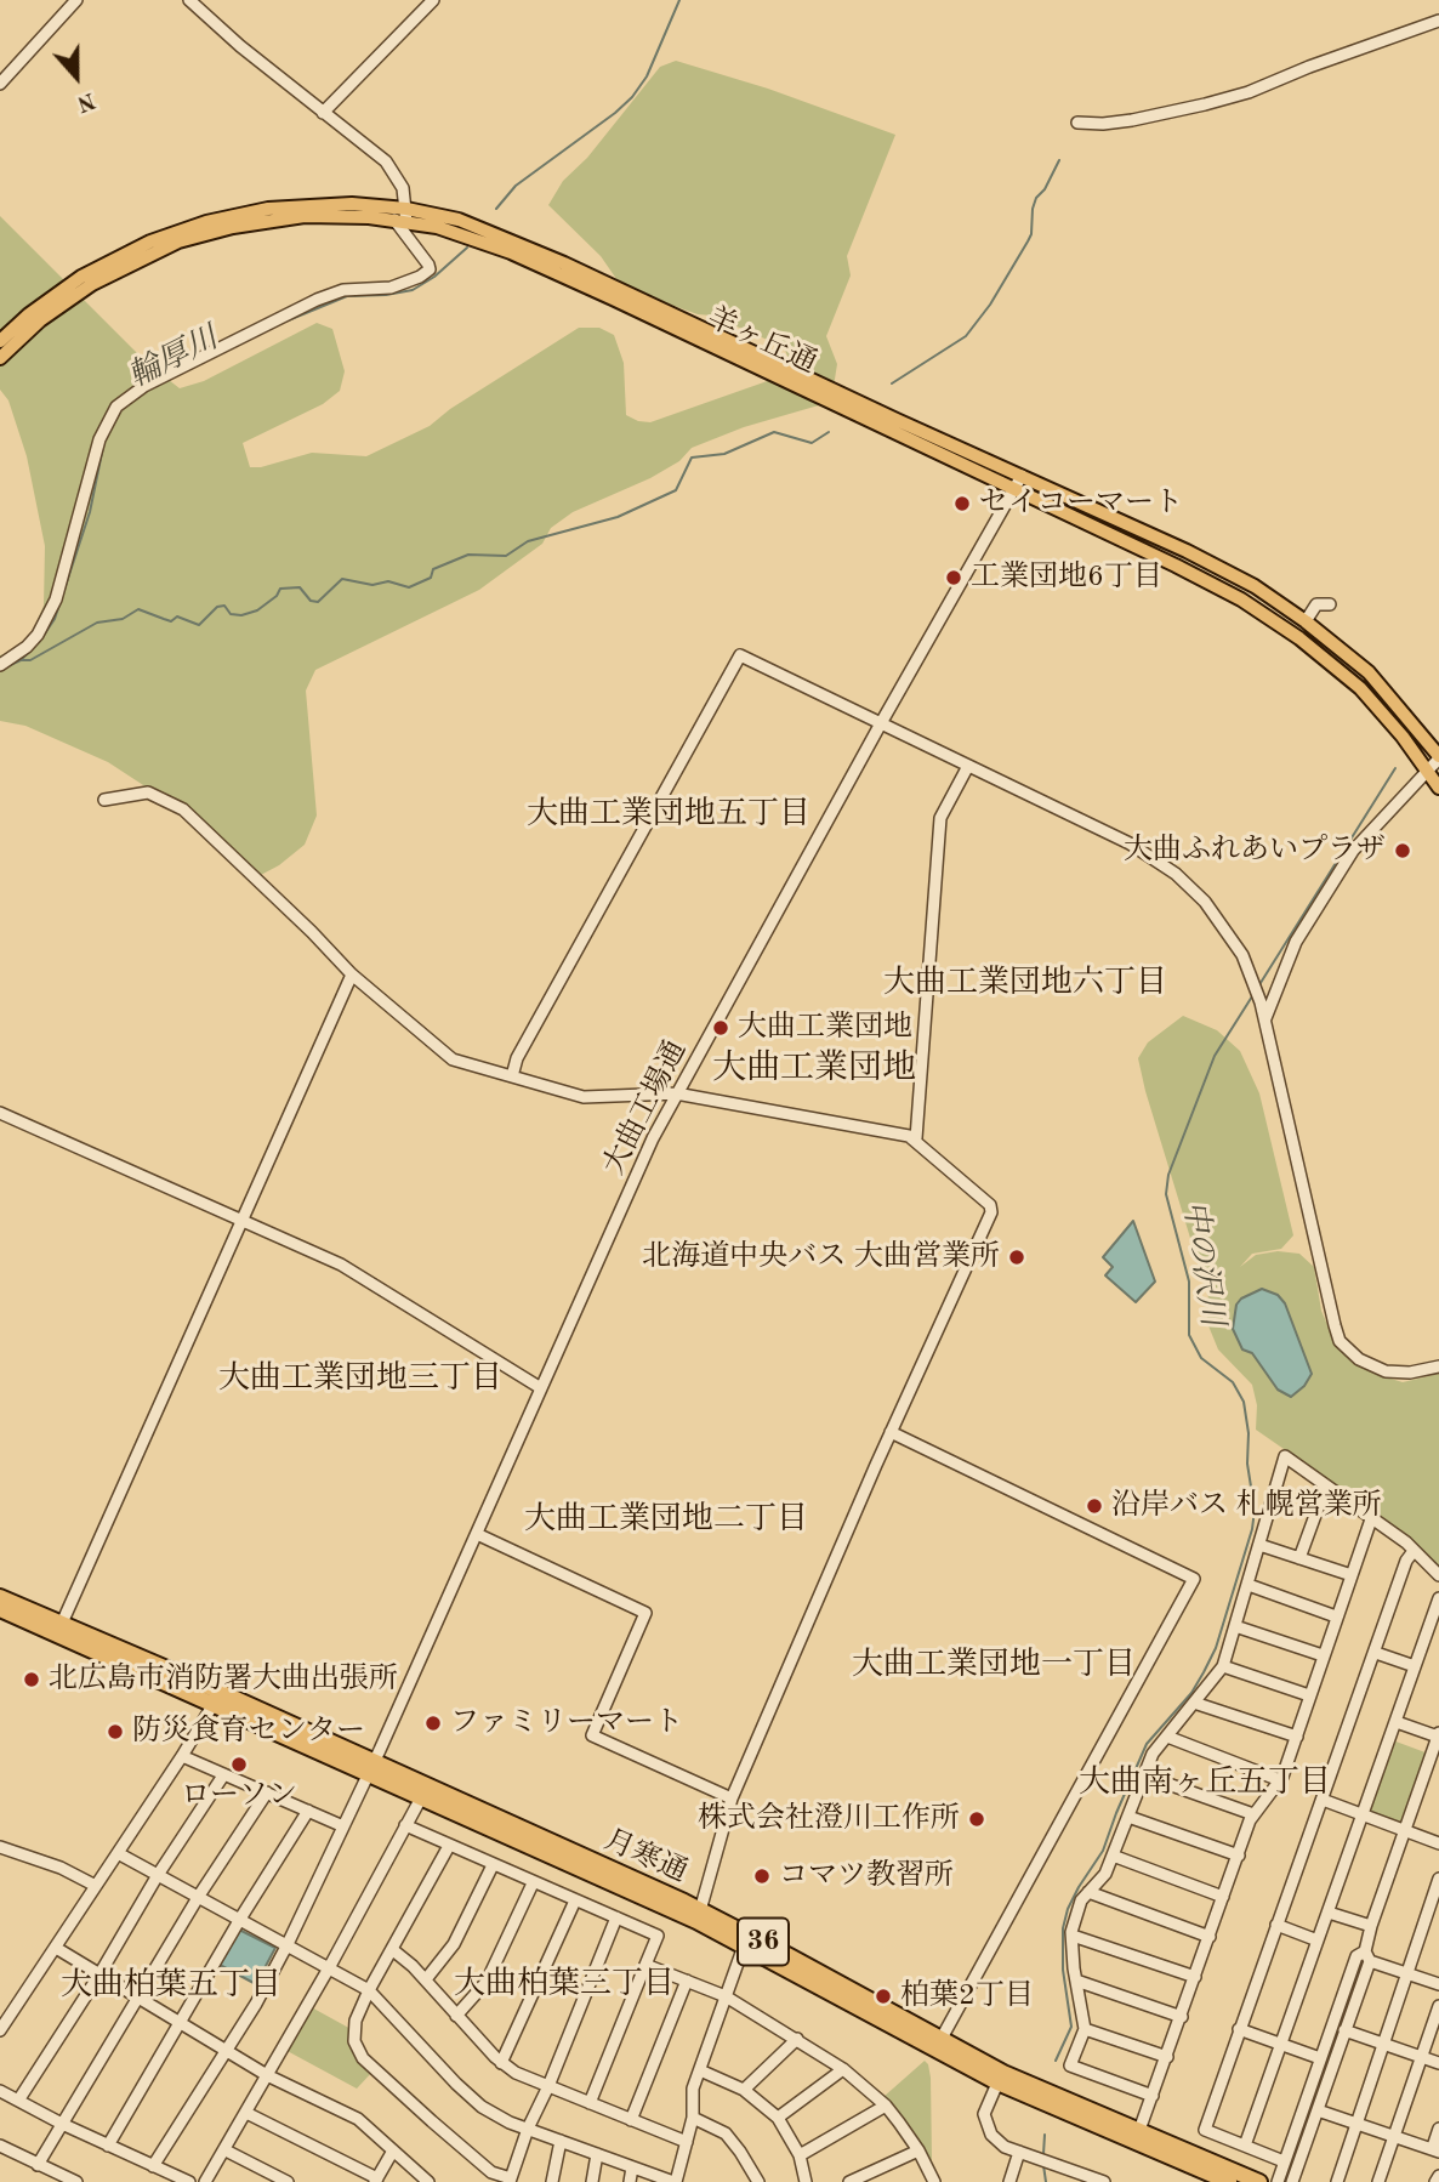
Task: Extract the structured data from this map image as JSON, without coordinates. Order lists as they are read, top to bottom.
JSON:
{
  "streets": {
    "highway": ["月寒通", "36"],
    "main road": ["羊ヶ丘通"],
    "street": ["大曲工場通"]
  },
  "crossings": [
    ["羊ヶ丘通", "大曲工場通"],
    ["大曲工場通", "月寒通"]
  ],
  "districts": [
    "大曲工業団地五丁目",
    "大曲工業団地六丁目",
    "大曲工業団地",
    "大曲工業団地三丁目",
    "大曲工業団地二丁目",
    "大曲工業団地一丁目",
    "大曲南ヶ丘五丁目",
    "大曲柏葉三丁目",
    "大曲柏葉五丁目"
  ],
  "water": ["輪厚川", "中の沢川"],
  "places": [
    "セイコーマート",
    "工業団地6丁目",
    "大曲ふれあいプラザ",
    "大曲工業団地",
    "北海道中央バス 大曲営業所",
    "沿岸バス 札幌営業所",
    "北広島市消防署大曲出張所",
    "ファミリーマート",
    "防災食育センター",
    "ローソン",
    "株式会社澄川工作所",
    "コマツ教習所",
    "柏葉2丁目"
  ],
  "north": "bottom"
}
